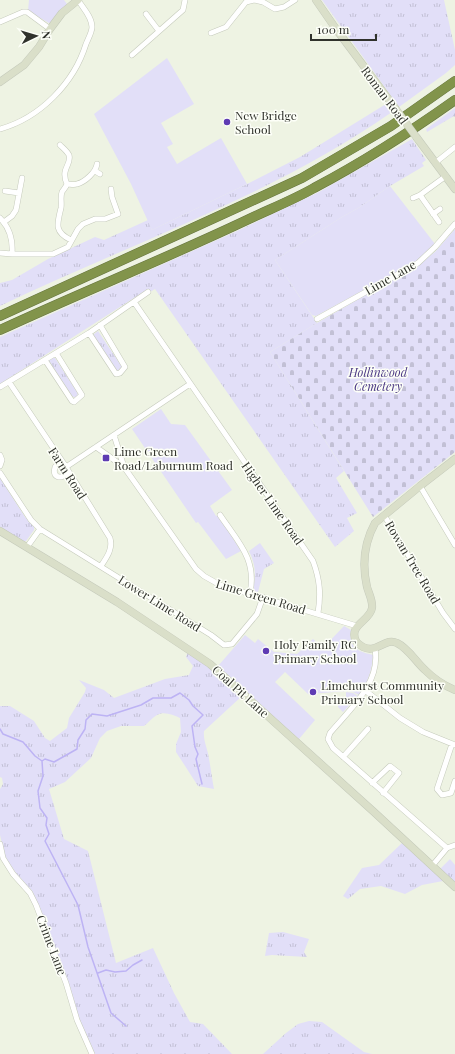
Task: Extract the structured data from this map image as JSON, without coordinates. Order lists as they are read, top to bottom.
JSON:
{
  "streets": {
    "street": [
      "Roman Road",
      "Lime Lane",
      "Farm Road",
      "Higher Lime Road",
      "Rowan Tree Road",
      "Lime Green Road",
      "Lower Lime Road",
      "Coal Pit Lane",
      "Crime Lane"
    ]
  },
  "crossings": [
    ["Farm Road", "Lower Lime Road"],
    ["Higher Lime Road", "Lime Green Road"],
    ["Lime Green Road", "Lower Lime Road"]
  ],
  "parks": ["Hollinwood Cemetery"],
  "places": {
    "other": ["New Bridge School", "Holy Family RC Primary School", "Limehurst Community Primary School"],
    "transit": ["Lime Green Road/Laburnum Road"]
  },
  "scale_bar": "100 m",
  "north": "right"
}
